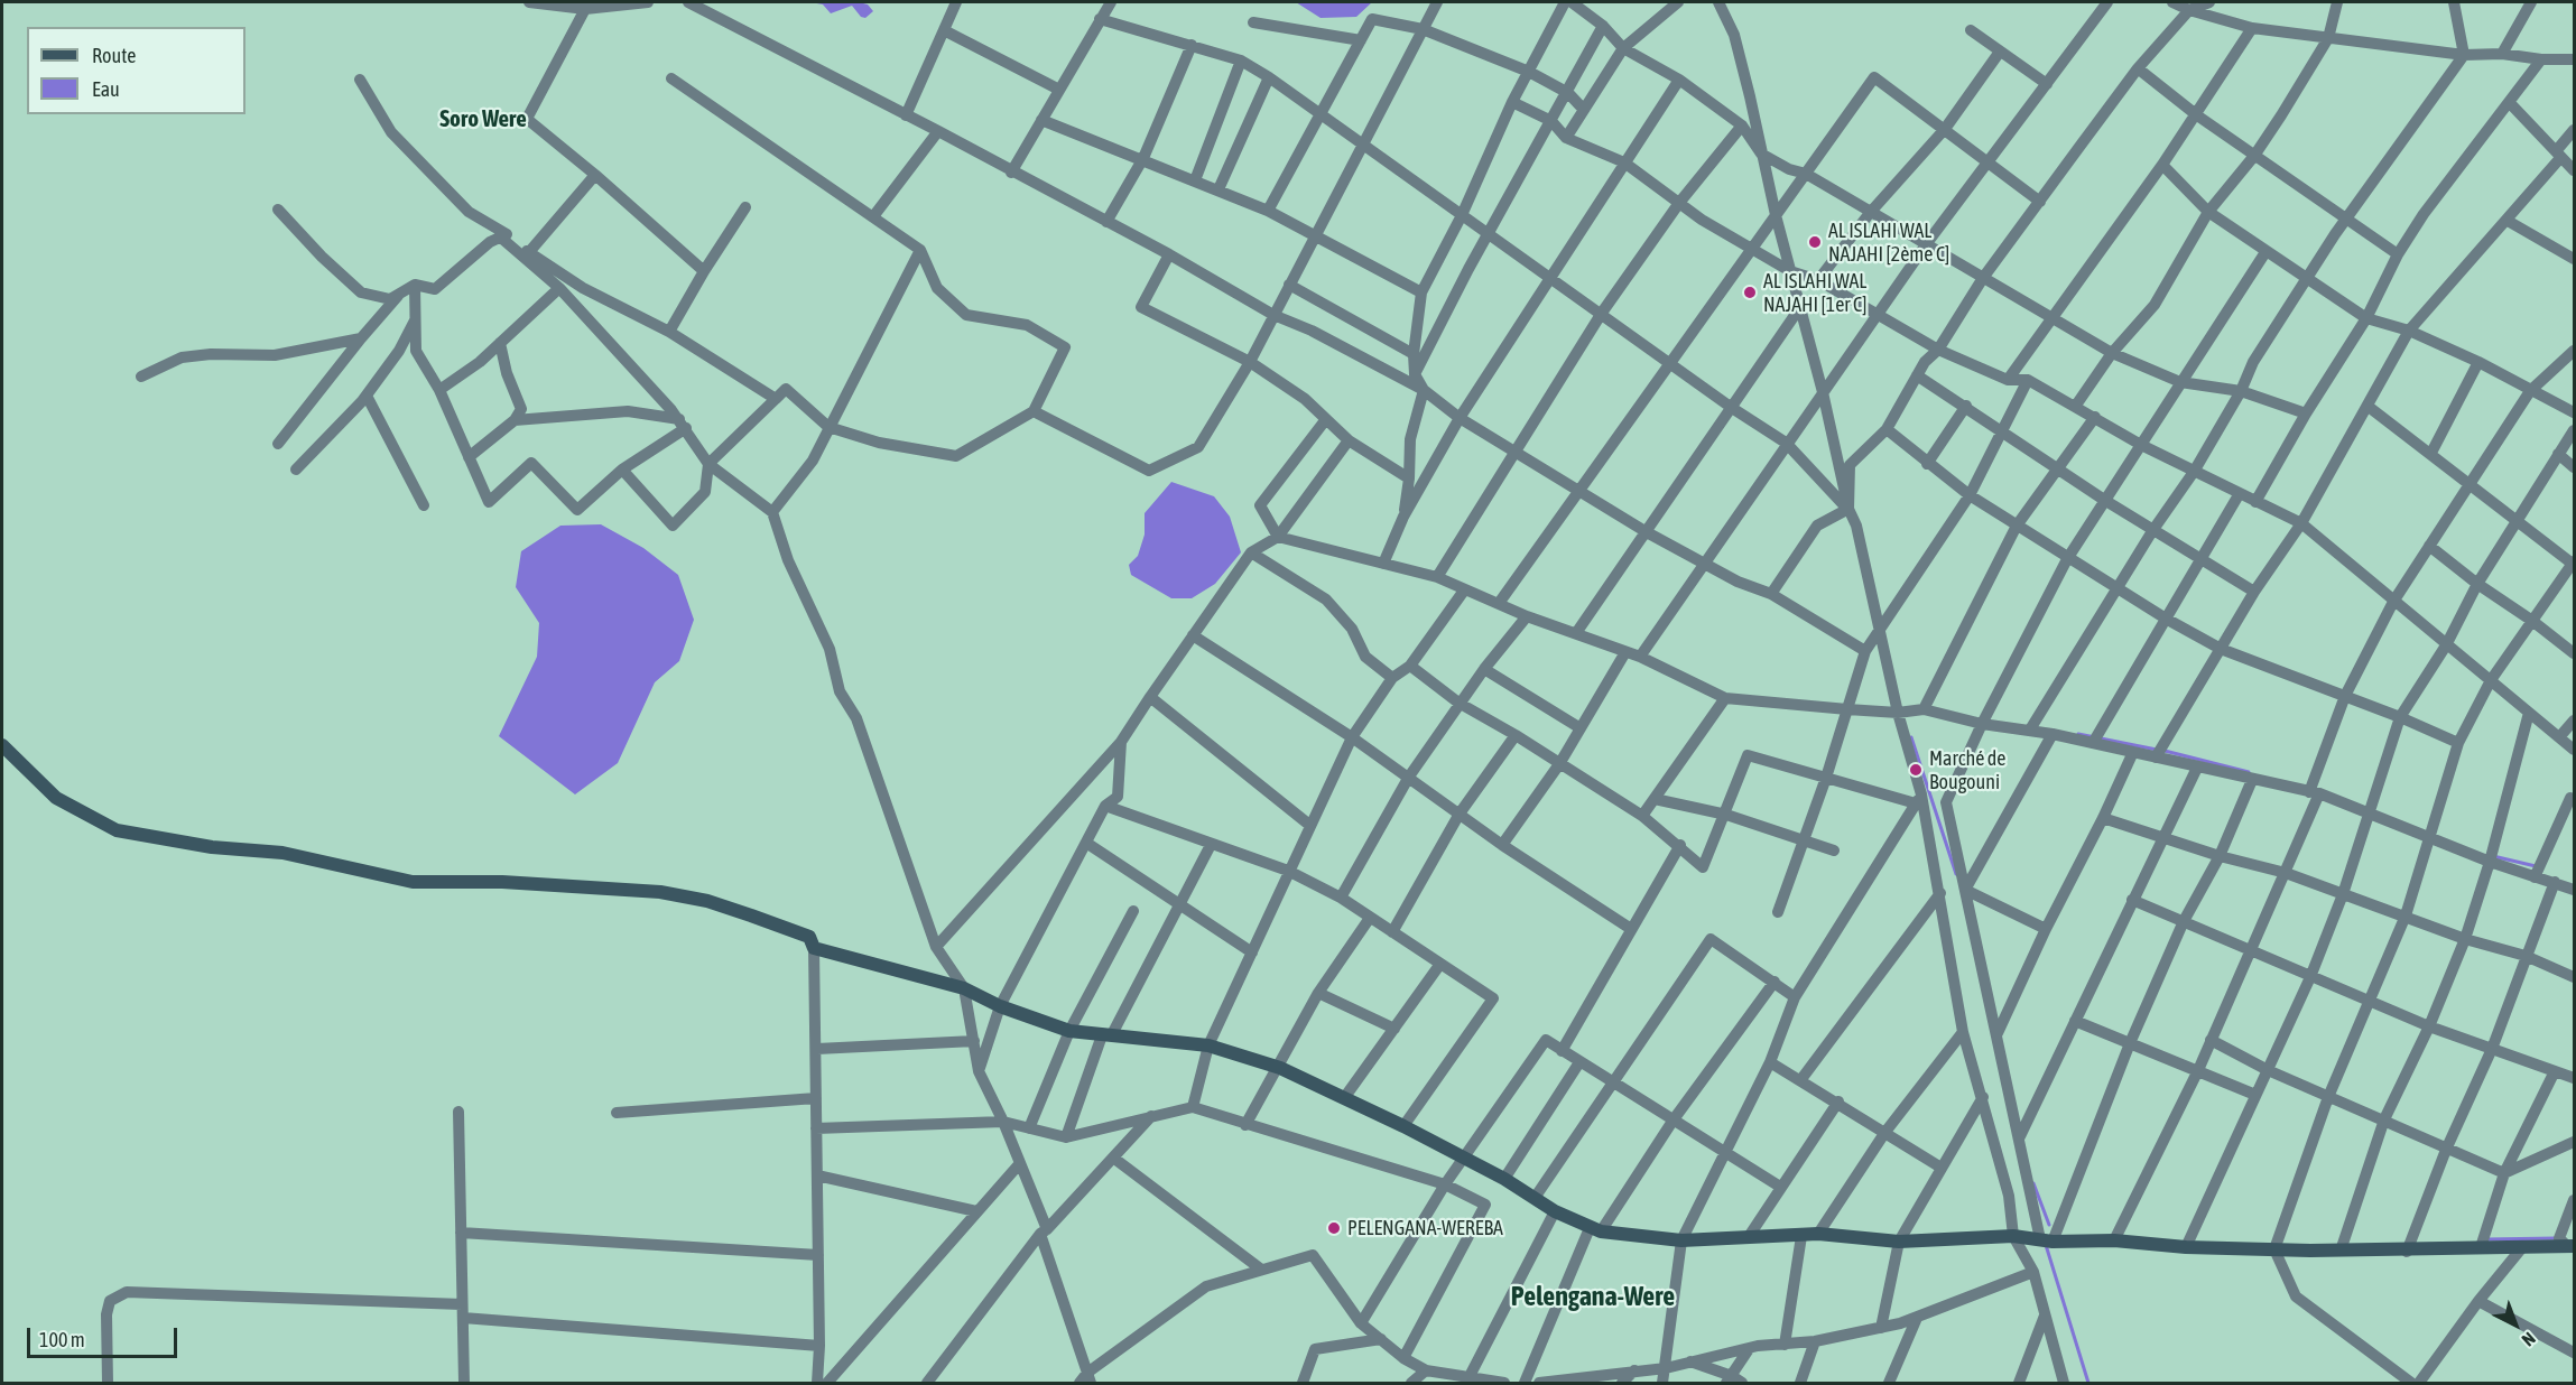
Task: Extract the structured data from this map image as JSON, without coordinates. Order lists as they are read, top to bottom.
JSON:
{
  "districts": ["Soro Were", "Pelengana-Were"],
  "places": [
    "AL ISLAHI WAL NAJAHI [2ème C]",
    "AL ISLAHI WAL NAJAHI [1er C]",
    "Marché de Bougouni",
    "PELENGANA-WEREBA"
  ],
  "legend": ["Route", "Eau"],
  "scale_bar": "100 m",
  "north": "bottom right"
}
